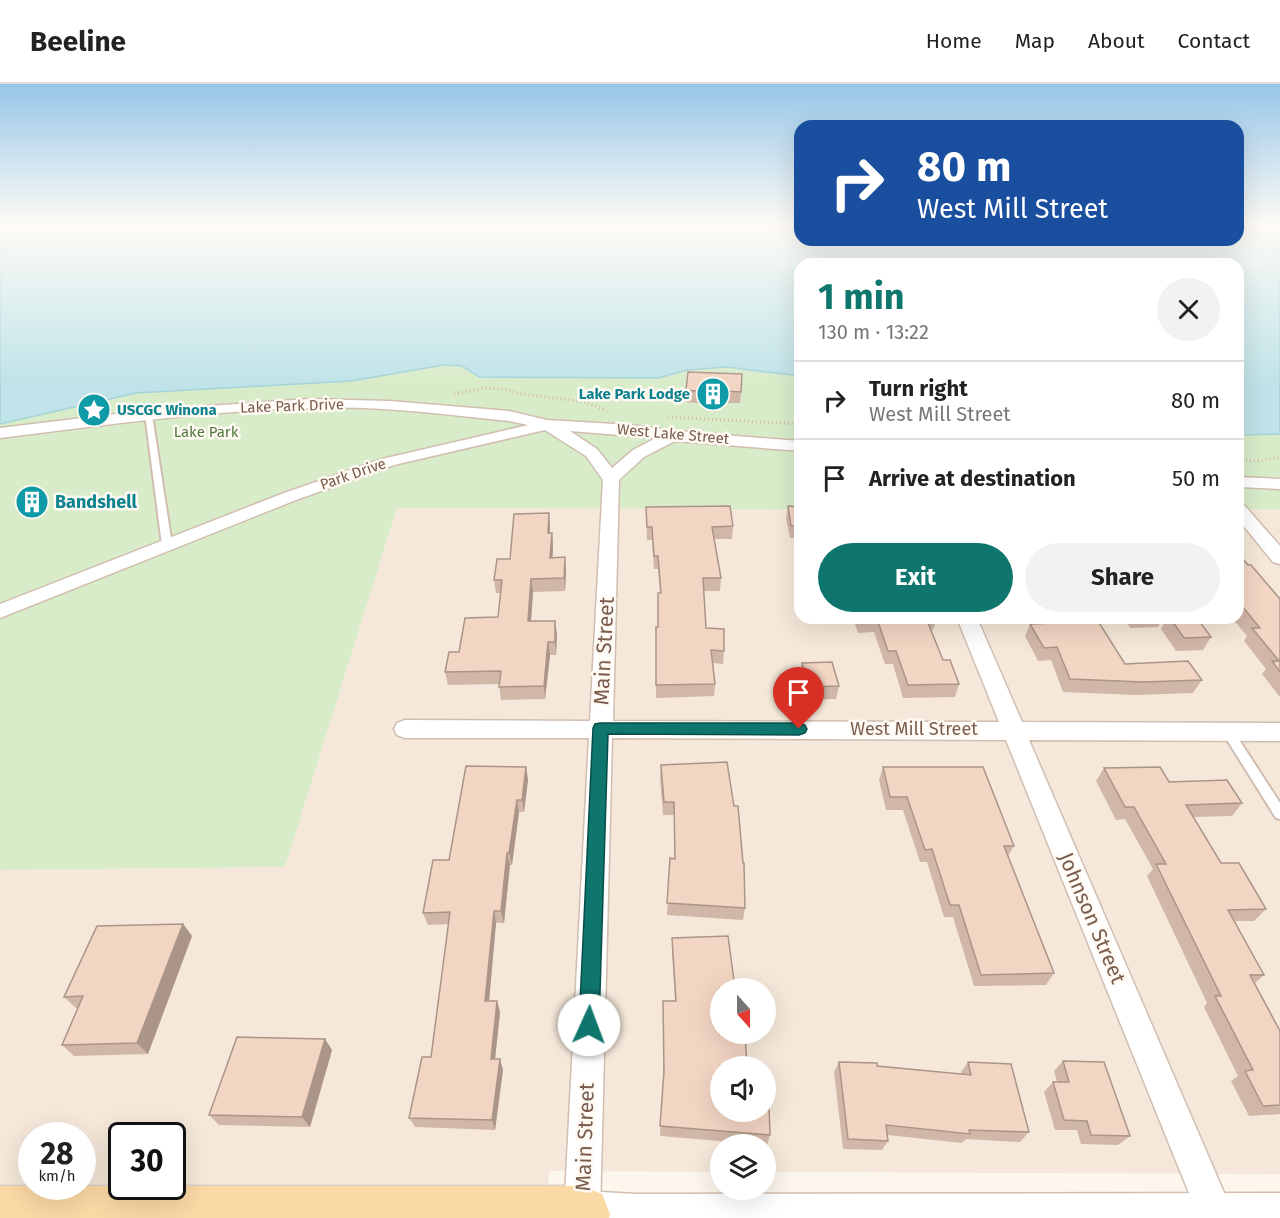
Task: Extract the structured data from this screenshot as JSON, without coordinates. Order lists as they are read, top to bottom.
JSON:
{
  "streets": {
    "street": [
      "Lake Park Drive",
      "West Lake Street",
      "Park Drive",
      "Main Street",
      "West Mill Street",
      "Johnson Street"
    ]
  },
  "crossings": [
    ["Lake Park Drive", "West Lake Street"],
    ["Lake Park Drive", "Park Drive"],
    ["West Lake Street", "Park Drive"],
    ["Main Street", "West Mill Street"],
    ["West Mill Street", "Johnson Street"]
  ],
  "parks": ["Lake Park"],
  "places": {
    "building": ["Lake Park Lodge", "Bandshell"],
    "place": ["USCGC Winona"]
  },
  "north": "bottom",
  "page": {
    "header": "Beeline",
    "nav": [
      "Home",
      "Map",
      "About",
      "Contact"
    ],
    "turn": ["80 m", "West Mill Street"],
    "heading": ["1 min", "130 m · 13:22"],
    "list": [
      {
        "name": "Turn right",
        "note": "West Mill Street",
        "value": "80 m"
      },
      {
        "name": "Arrive at destination",
        "value": "50 m"
      }
    ],
    "buttons": ["Exit", "Share"],
    "speed": "28 km/h",
    "limit": "30"
  }
}
